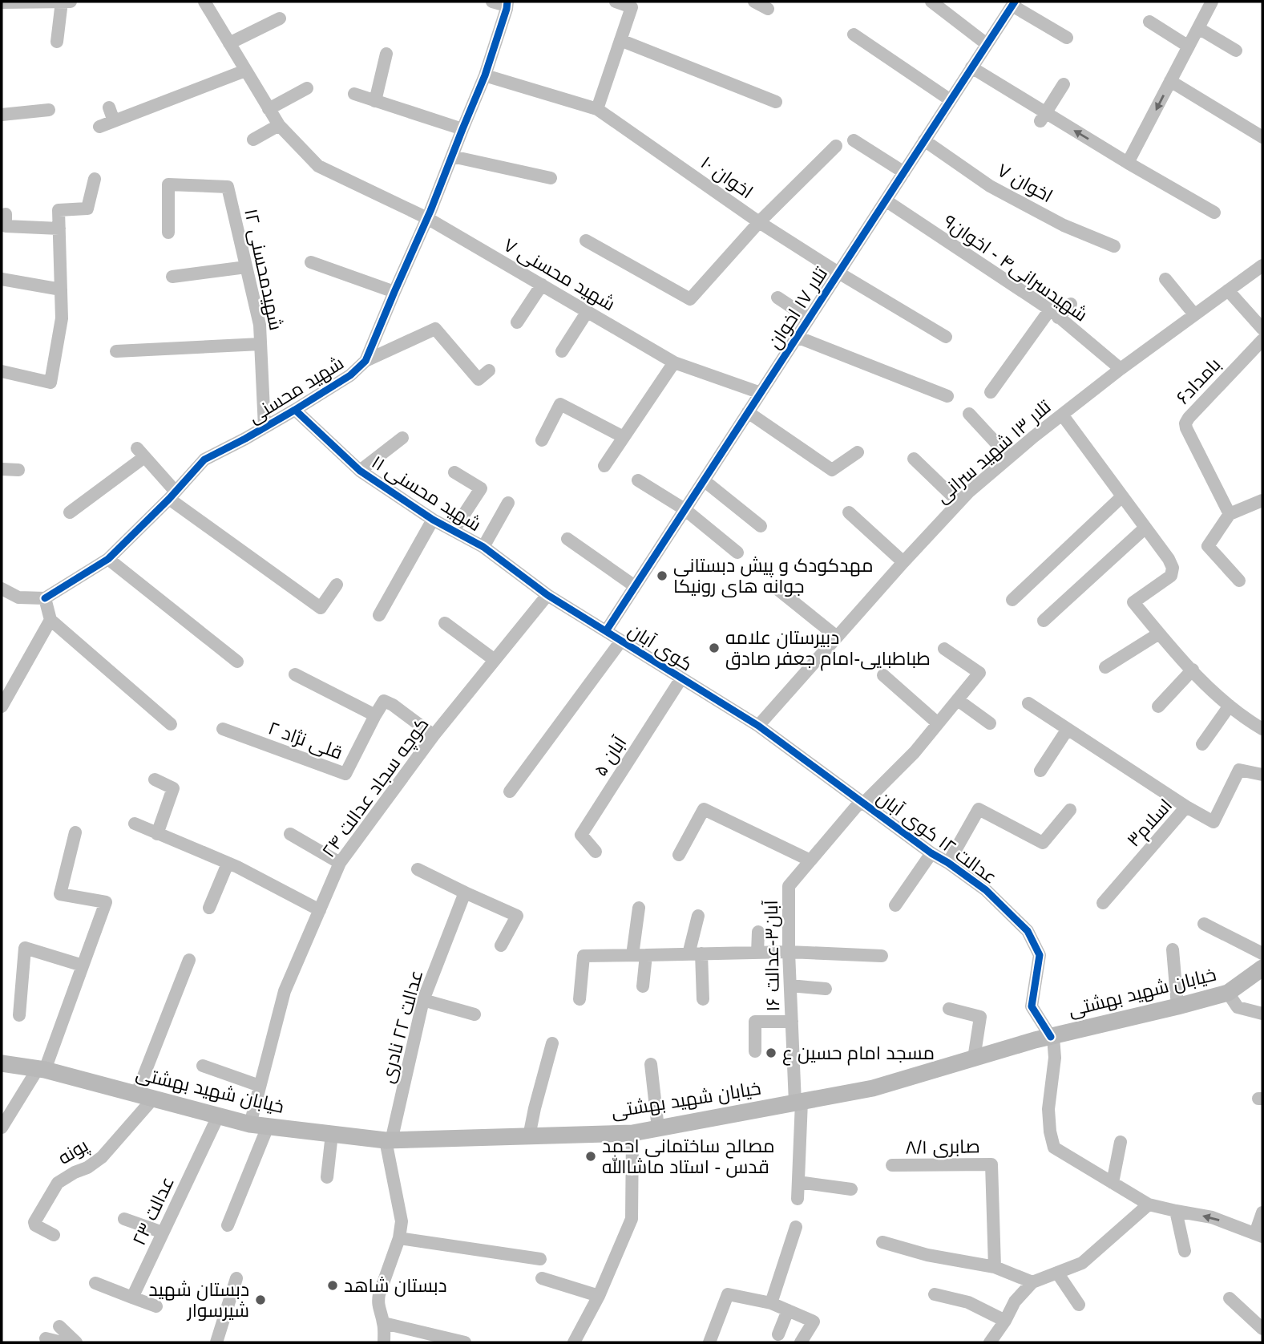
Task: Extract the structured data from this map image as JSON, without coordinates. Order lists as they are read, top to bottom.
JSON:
{
  "streets": {
    "main road": ["خیابان شهید بهشتی"],
    "street": [
      "اخوان ۱۰",
      "اخوان ۷",
      "شهیدسرانی۴ - اخوان۹",
      "شهیدمحسنی ۱۲",
      "شهید محسنی ۷",
      "تلار ۱۷ اخوان",
      "بامداد۶",
      "شهید محسنی",
      "تلار ۱۳ شهید سرانی",
      "شهید محسنی ۱۱",
      "کوی آبان",
      "قلی نژاد ۲",
      "آبان ۵",
      "کوچه سجاد عدالت ۲۴",
      "اسلام۳",
      "عدالت ۱۲ کوی آبان",
      "آبان۳-عدالت ۱۶",
      "عدالت ۲۲ نادری",
      "صابری ۸/۱",
      "پونه",
      "عدالت ۲۳"
    ]
  },
  "crossings": [
    ["اخوان ۱۰", "تلار ۱۷ اخوان"],
    ["اخوان ۱۰", "شهید محسنی"],
    ["اخوان ۷", "تلار ۱۷ اخوان"],
    ["شهیدسرانی۴ - اخوان۹", "تلار ۱۷ اخوان"],
    ["شهیدسرانی۴ - اخوان۹", "تلار ۱۳ شهید سرانی"],
    ["شهیدمحسنی ۱۲", "شهید محسنی"],
    ["شهید محسنی ۷", "تلار ۱۷ اخوان"],
    ["شهید محسنی ۷", "شهید محسنی"],
    ["تلار ۱۷ اخوان", "کوی آبان"],
    ["شهید محسنی", "شهید محسنی ۱۱"],
    ["تلار ۱۳ شهید سرانی", "کوی آبان"],
    ["تلار ۱۳ شهید سرانی", "عدالت ۱۲ کوی آبان"],
    ["شهید محسنی ۱۱", "کوی آبان"],
    ["شهید محسنی ۱۱", "کوچه سجاد عدالت ۲۴"],
    ["کوی آبان", "آبان ۵"],
    ["کوی آبان", "کوچه سجاد عدالت ۲۴"],
    ["کوی آبان", "عدالت ۱۲ کوی آبان"],
    ["کوچه سجاد عدالت ۲۴", "خیابان شهید بهشتی"],
    ["عدالت ۱۲ کوی آبان", "آبان۳-عدالت ۱۶"],
    ["عدالت ۱۲ کوی آبان", "خیابان شهید بهشتی"],
    ["آبان۳-عدالت ۱۶", "خیابان شهید بهشتی"],
    ["خیابان شهید بهشتی", "عدالت ۲۲ نادری"],
    ["خیابان شهید بهشتی", "پونه"],
    ["خیابان شهید بهشتی", "عدالت ۲۳"]
  ],
  "places": [
    "مهدکودک و پیش دبستانی جوانه های رونیکا",
    "دبیرستان علامه طباطبایی-امام جعفر صادق",
    "مسجد امام حسین ع",
    "مصالح ساختمانی احمد قدس - استاد ماشاالله",
    "دبستان شاهد",
    "دبستان شهید شیرسوار"
  ]
}
